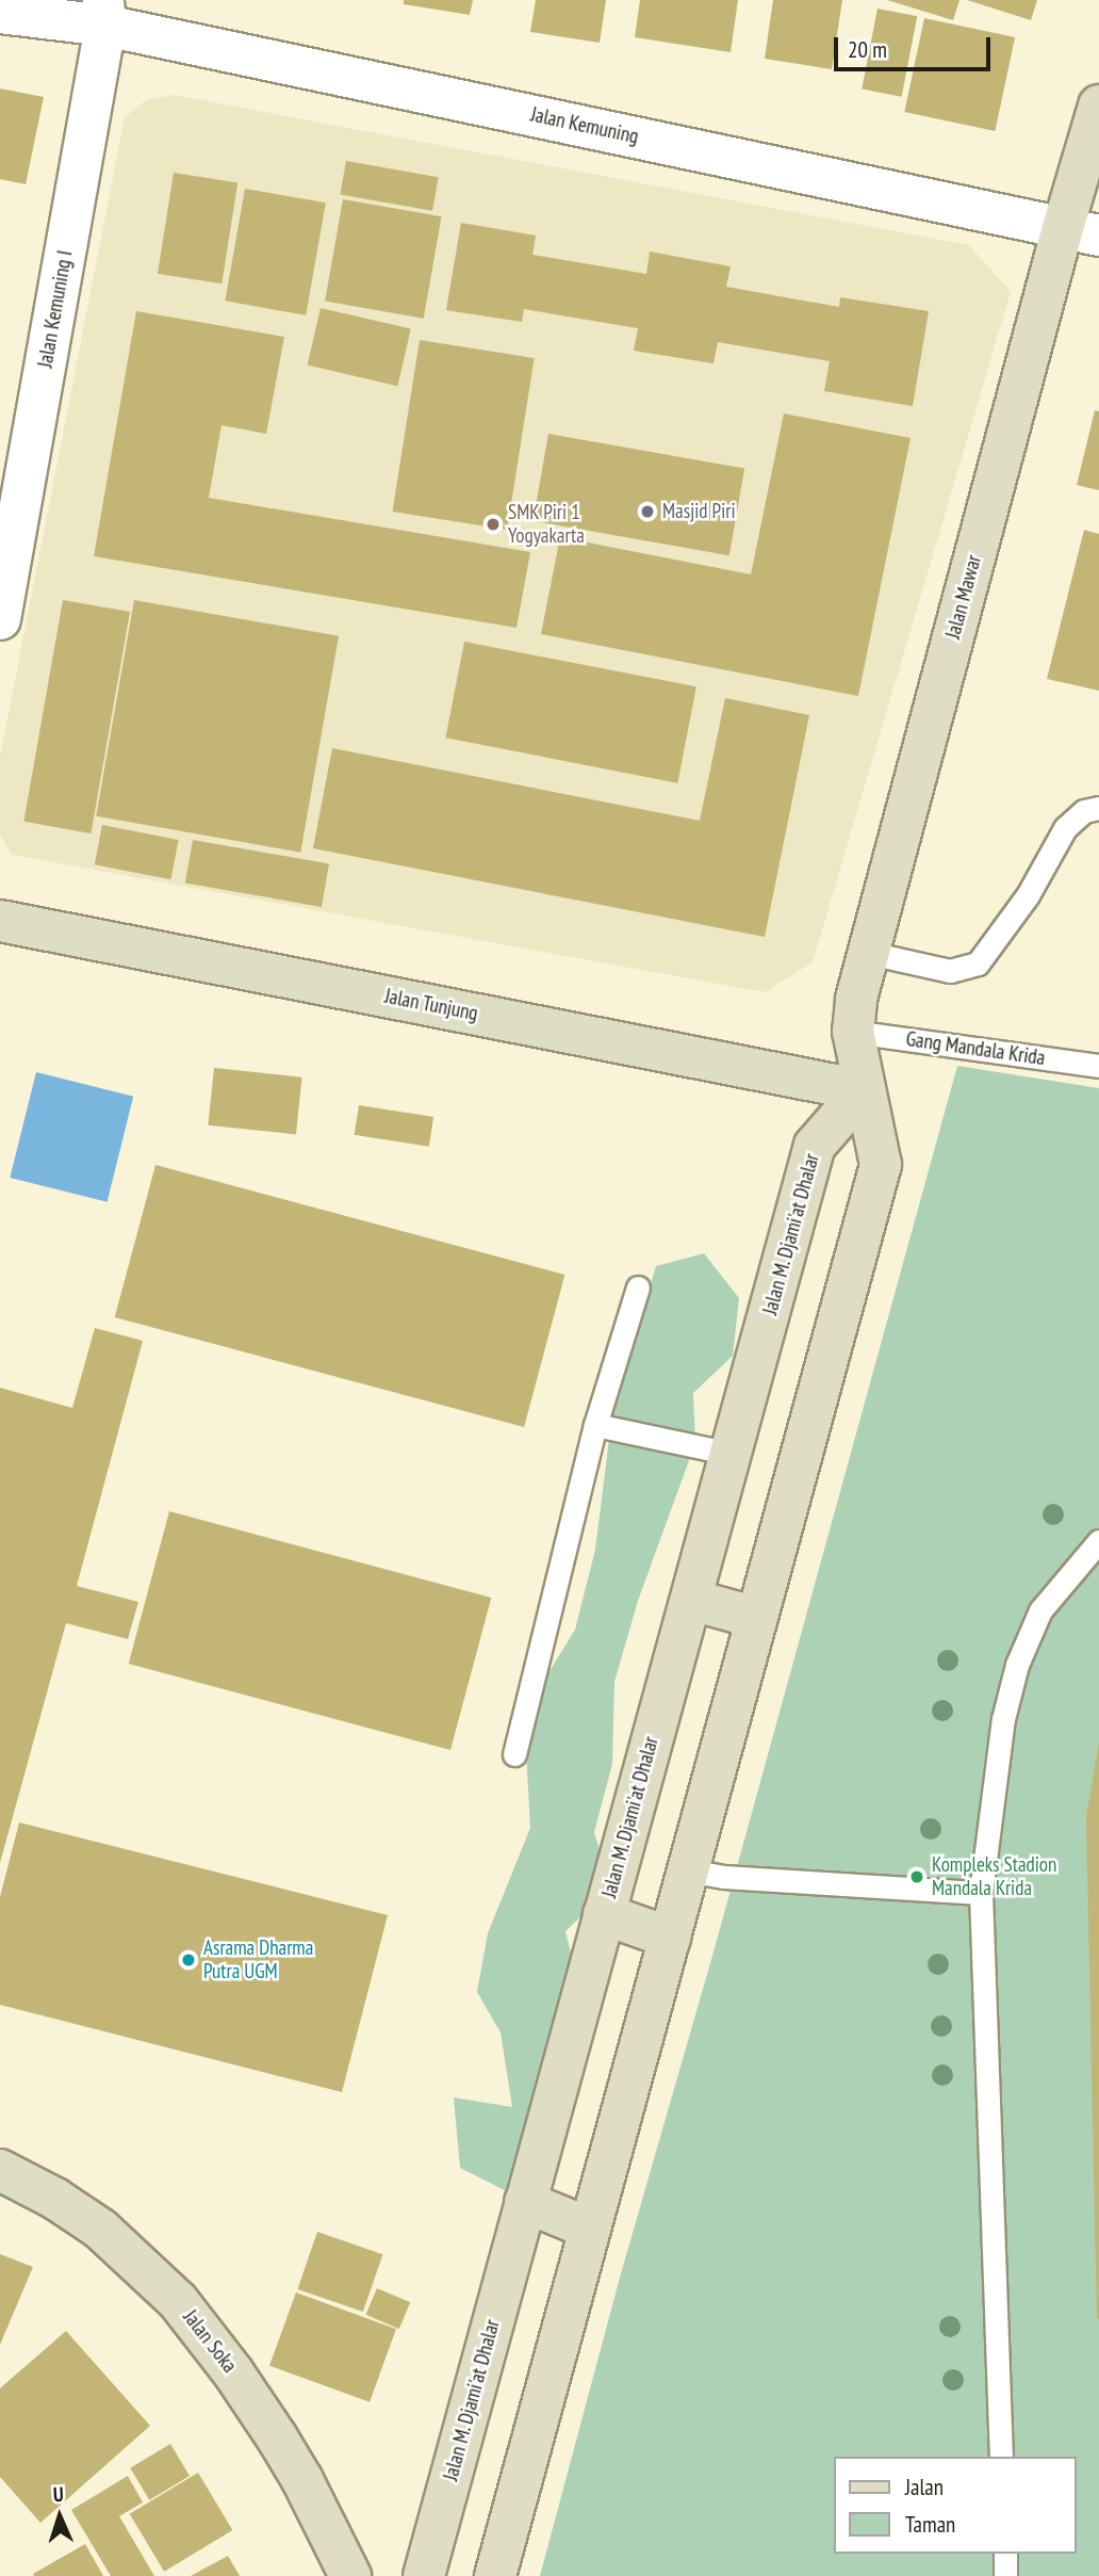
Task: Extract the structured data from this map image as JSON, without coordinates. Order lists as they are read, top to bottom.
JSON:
{
  "streets": {
    "street": [
      "Jalan Kemuning",
      "Jalan Kemuning I",
      "Jalan Mawar",
      "Jalan Tunjung",
      "Jalan M. Djami'at Dhalar",
      "Jalan Soka"
    ],
    "lane": ["Gang Mandala Krida"]
  },
  "crossings": [
    ["Jalan Kemuning", "Jalan Kemuning I"],
    ["Jalan Kemuning", "Jalan Mawar"],
    ["Jalan Mawar", "Jalan Tunjung"],
    ["Jalan Mawar", "Gang Mandala Krida"],
    ["Jalan Mawar", "Jalan M. Djami'at Dhalar"],
    ["Jalan Tunjung", "Jalan M. Djami'at Dhalar"]
  ],
  "places": [
    "Masjid Piri",
    "SMK Piri 1 Yogyakarta",
    "Kompleks Stadion Mandala Krida",
    "Asrama Dharma Putra UGM"
  ],
  "legend": ["Jalan", "Taman"],
  "scale_bar": "20 m",
  "north": "top"
}
